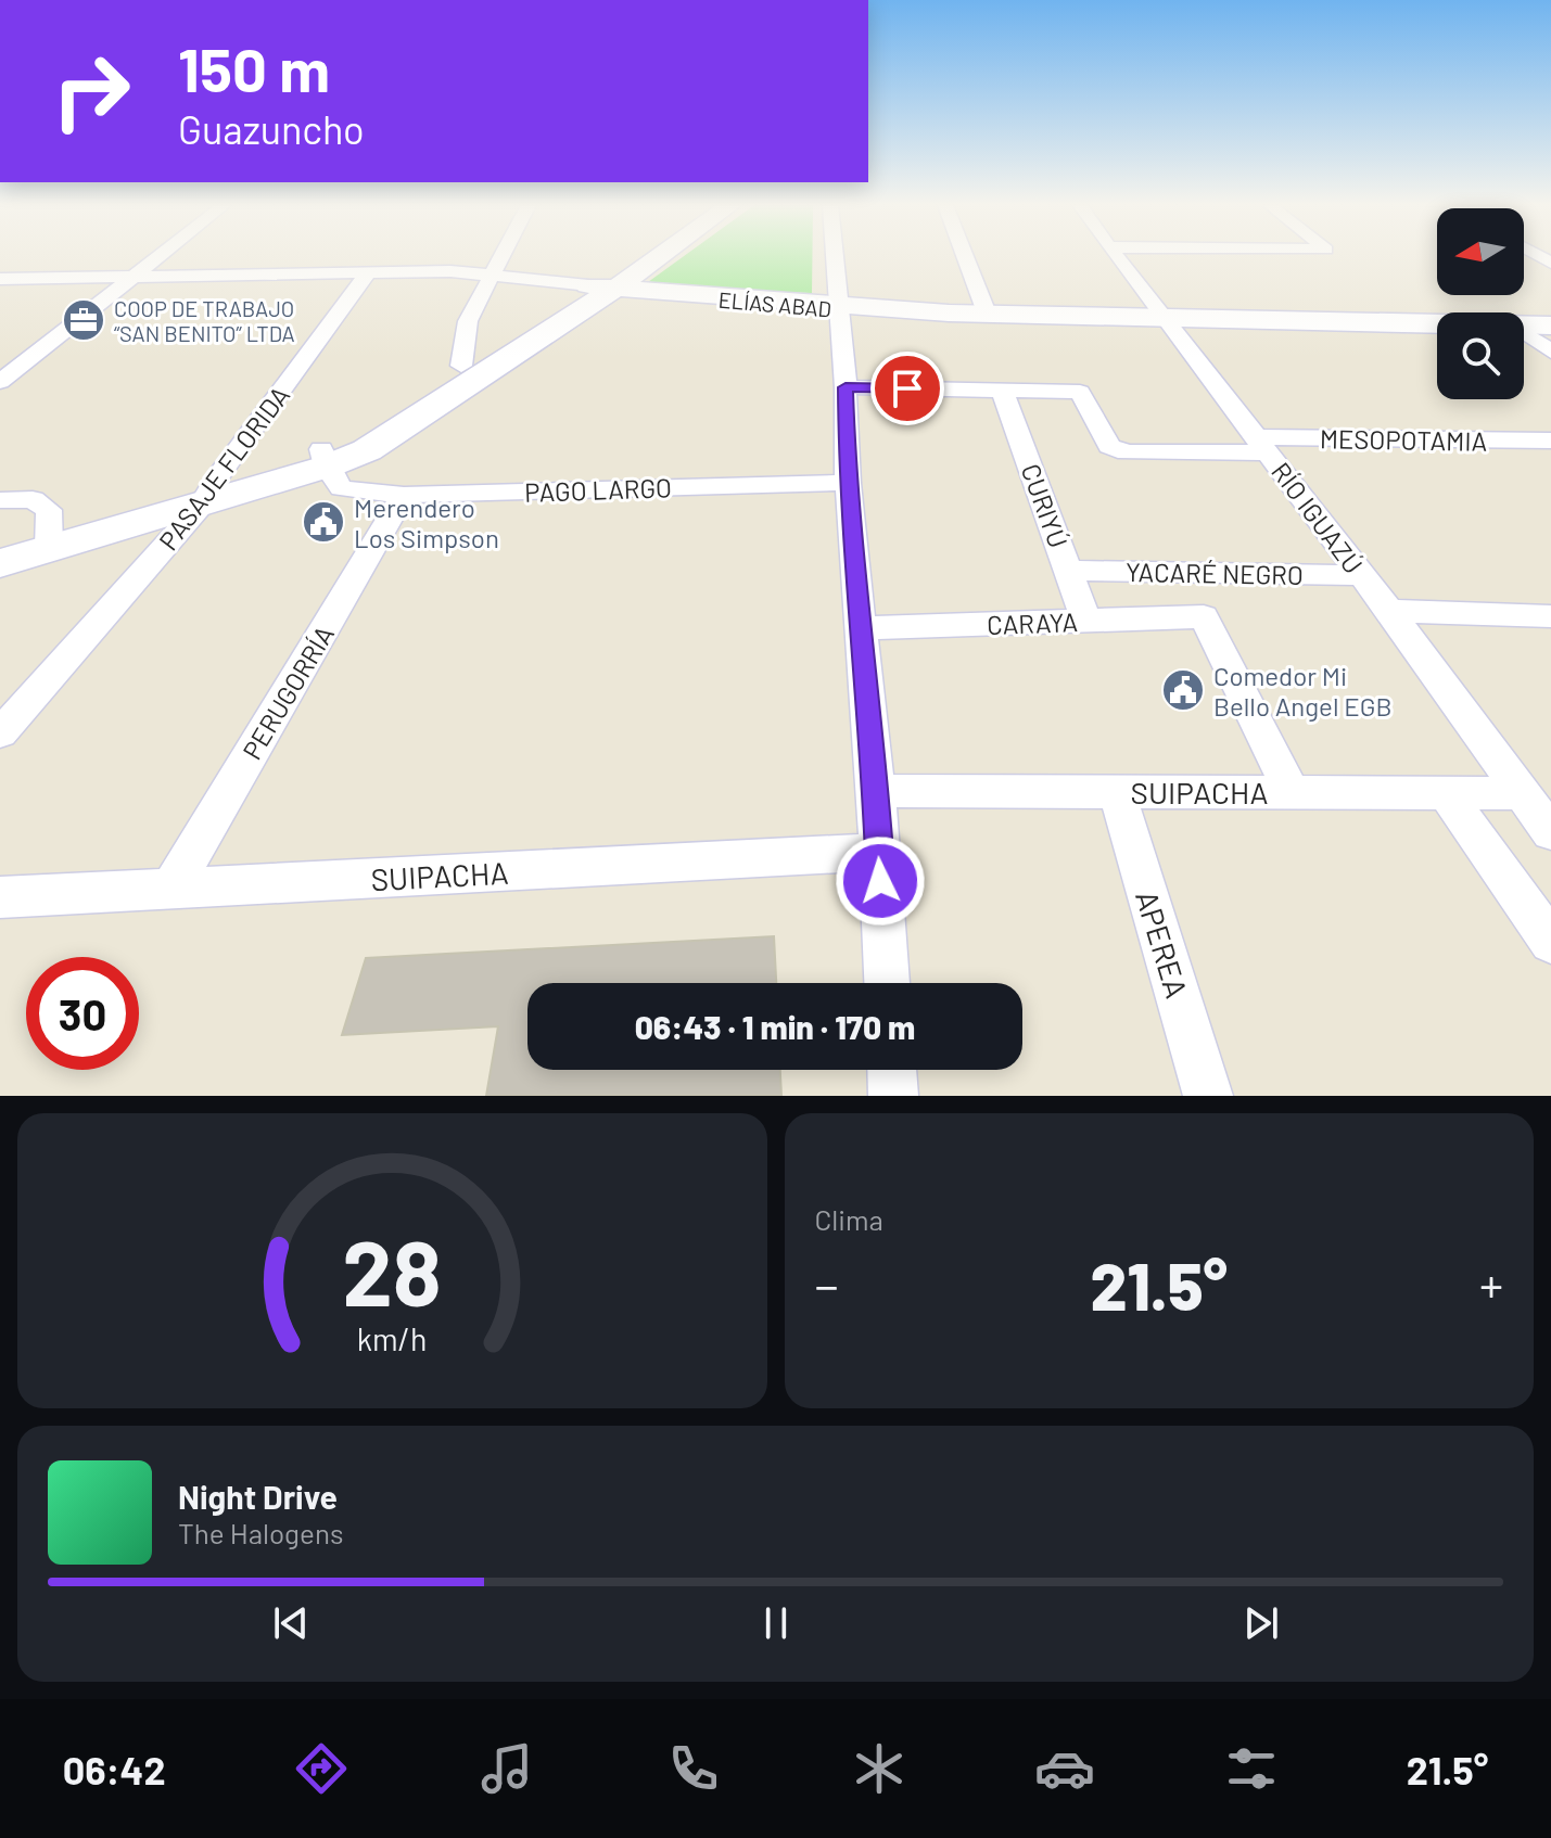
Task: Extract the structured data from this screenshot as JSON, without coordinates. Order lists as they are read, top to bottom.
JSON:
{
  "streets": {
    "main road": ["ELÍAS ABAD"],
    "street": [
      "MESOPOTAMIA",
      "PASAJE FLORIDA",
      "PAGO LARGO",
      "CURIYÚ",
      "RÍO IGUAZÚ",
      "YACARÉ NEGRO",
      "CARAYA",
      "PERUGORRÍA",
      "SUIPACHA",
      "APEREA"
    ]
  },
  "crossings": [
    ["ELÍAS ABAD", "PASAJE FLORIDA"],
    ["ELÍAS ABAD", "RÍO IGUAZÚ"],
    ["MESOPOTAMIA", "CURIYÚ"],
    ["MESOPOTAMIA", "RÍO IGUAZÚ"],
    ["PAGO LARGO", "PERUGORRÍA"],
    ["CURIYÚ", "YACARÉ NEGRO"],
    ["CURIYÚ", "CARAYA"],
    ["RÍO IGUAZÚ", "YACARÉ NEGRO"],
    ["RÍO IGUAZÚ", "SUIPACHA"],
    ["CARAYA", "SUIPACHA"],
    ["PERUGORRÍA", "SUIPACHA"],
    ["SUIPACHA", "APEREA"]
  ],
  "places": {
    "office": ["COOP DE TRABAJO “SAN BENITO” LTDA"],
    "public building": ["Merendero Los Simpson", "Comedor Mi Bello Angel EGB"]
  },
  "north": "left",
  "page": {
    "turn": ["150 m", "Guazuncho"],
    "limit": "30",
    "trip": "06:43 · 1 min · 170 m",
    "tile": "Clima",
    "heat": ["−", "21.5°", "+"],
    "song": ["Night Drive", "The Halogens"],
    "tabs": ["06:42", "21.5°"],
    "gauge": ["28", "km/h"]
  }
}
